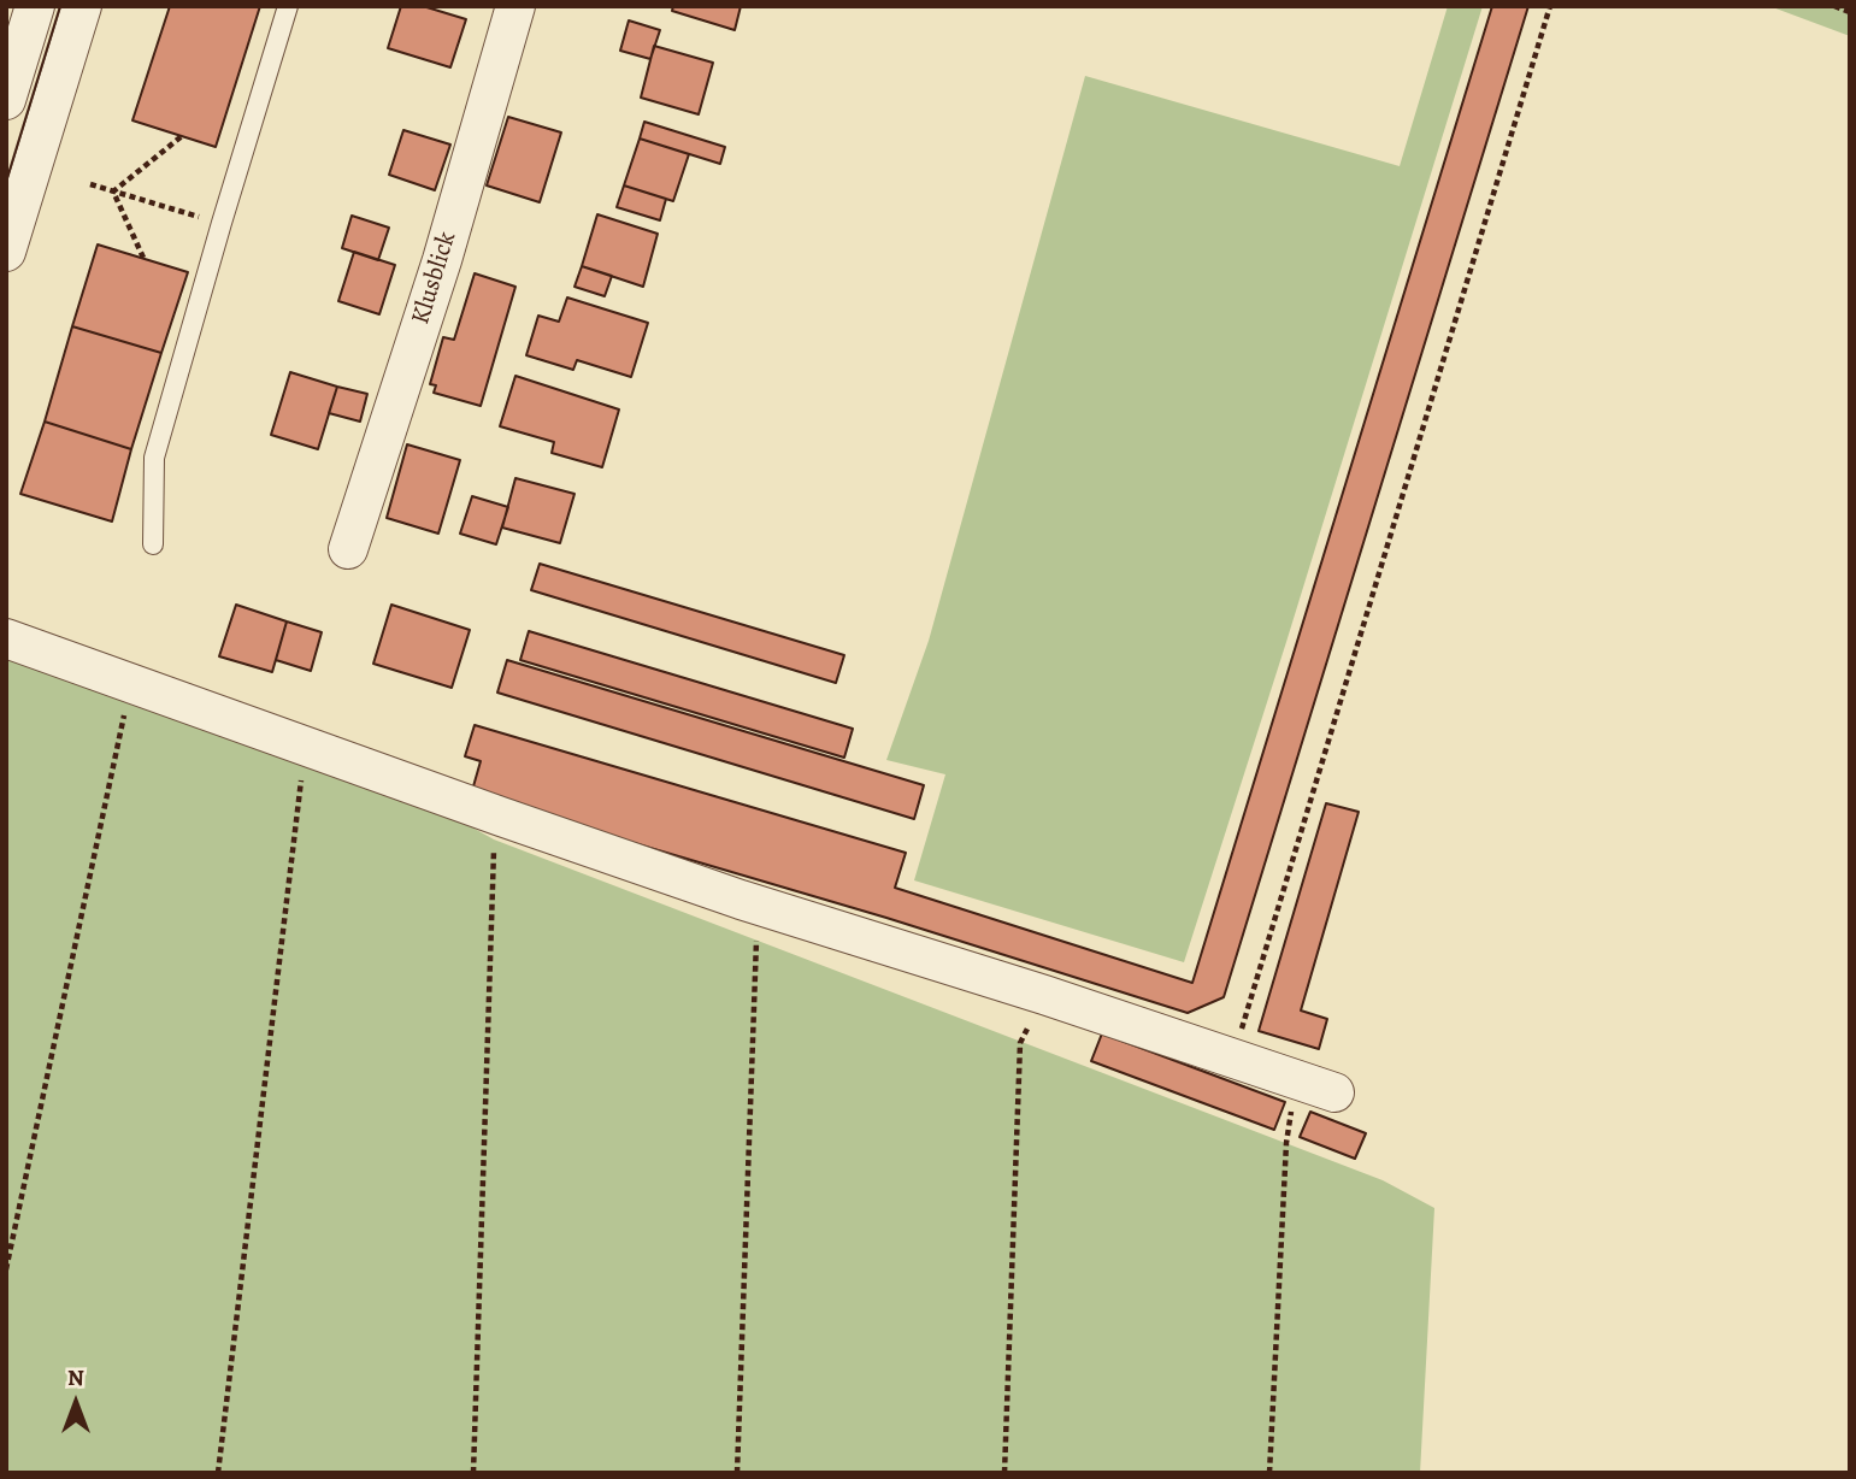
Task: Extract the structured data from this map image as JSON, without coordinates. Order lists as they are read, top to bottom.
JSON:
{
  "streets": {
    "street": ["Klusblick"]
  },
  "north": "top"
}
